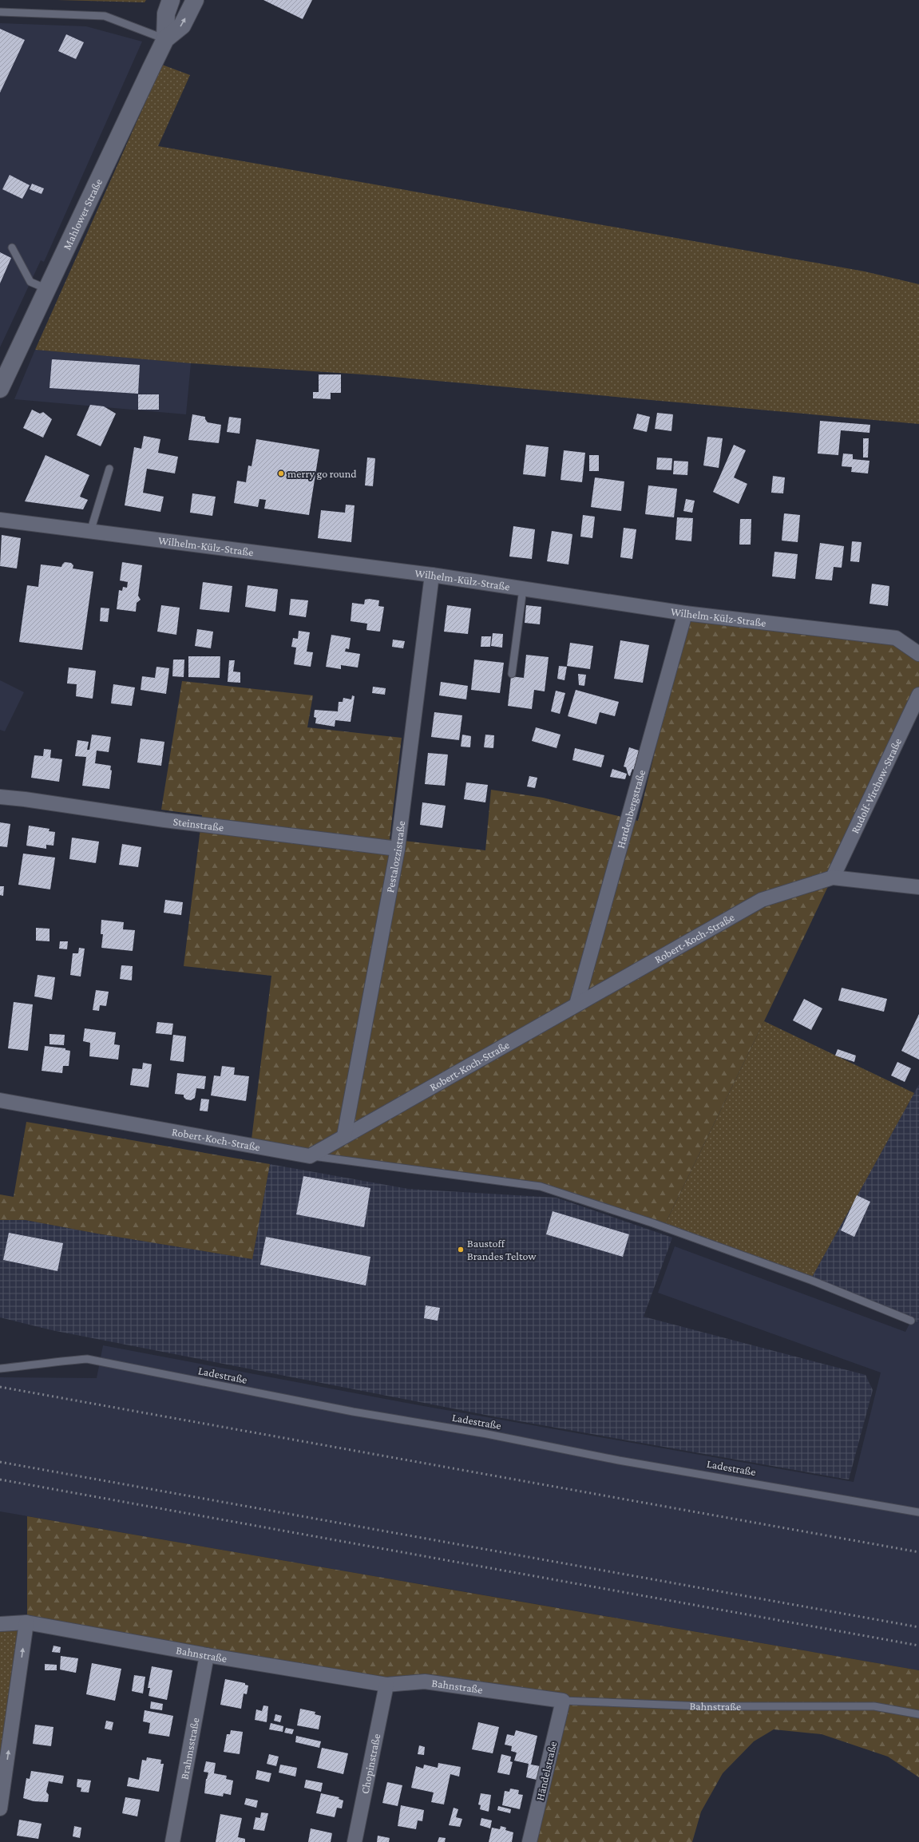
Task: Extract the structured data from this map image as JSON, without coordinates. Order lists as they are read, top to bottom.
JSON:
{
  "streets": {
    "main road": ["Mahlower Straße"],
    "street": [
      "Wilhelm-Külz-Straße",
      "Rudolf-Virchow-Straße",
      "Hardenbergstraße",
      "Steinstraße",
      "Pestalozzistraße",
      "Robert-Koch-Straße",
      "Bahnstraße",
      "Brahmsstraße",
      "Chopinstraße",
      "Händelstraße"
    ],
    "lane": ["Ladestraße"]
  },
  "crossings": [
    ["Wilhelm-Külz-Straße", "Hardenbergstraße"],
    ["Wilhelm-Külz-Straße", "Pestalozzistraße"],
    ["Rudolf-Virchow-Straße", "Robert-Koch-Straße"],
    ["Hardenbergstraße", "Robert-Koch-Straße"],
    ["Steinstraße", "Pestalozzistraße"],
    ["Pestalozzistraße", "Robert-Koch-Straße"],
    ["Bahnstraße", "Brahmsstraße"],
    ["Bahnstraße", "Chopinstraße"],
    ["Bahnstraße", "Händelstraße"]
  ],
  "places": ["merry go round", "Baustoff Brandes Teltow"]
}
